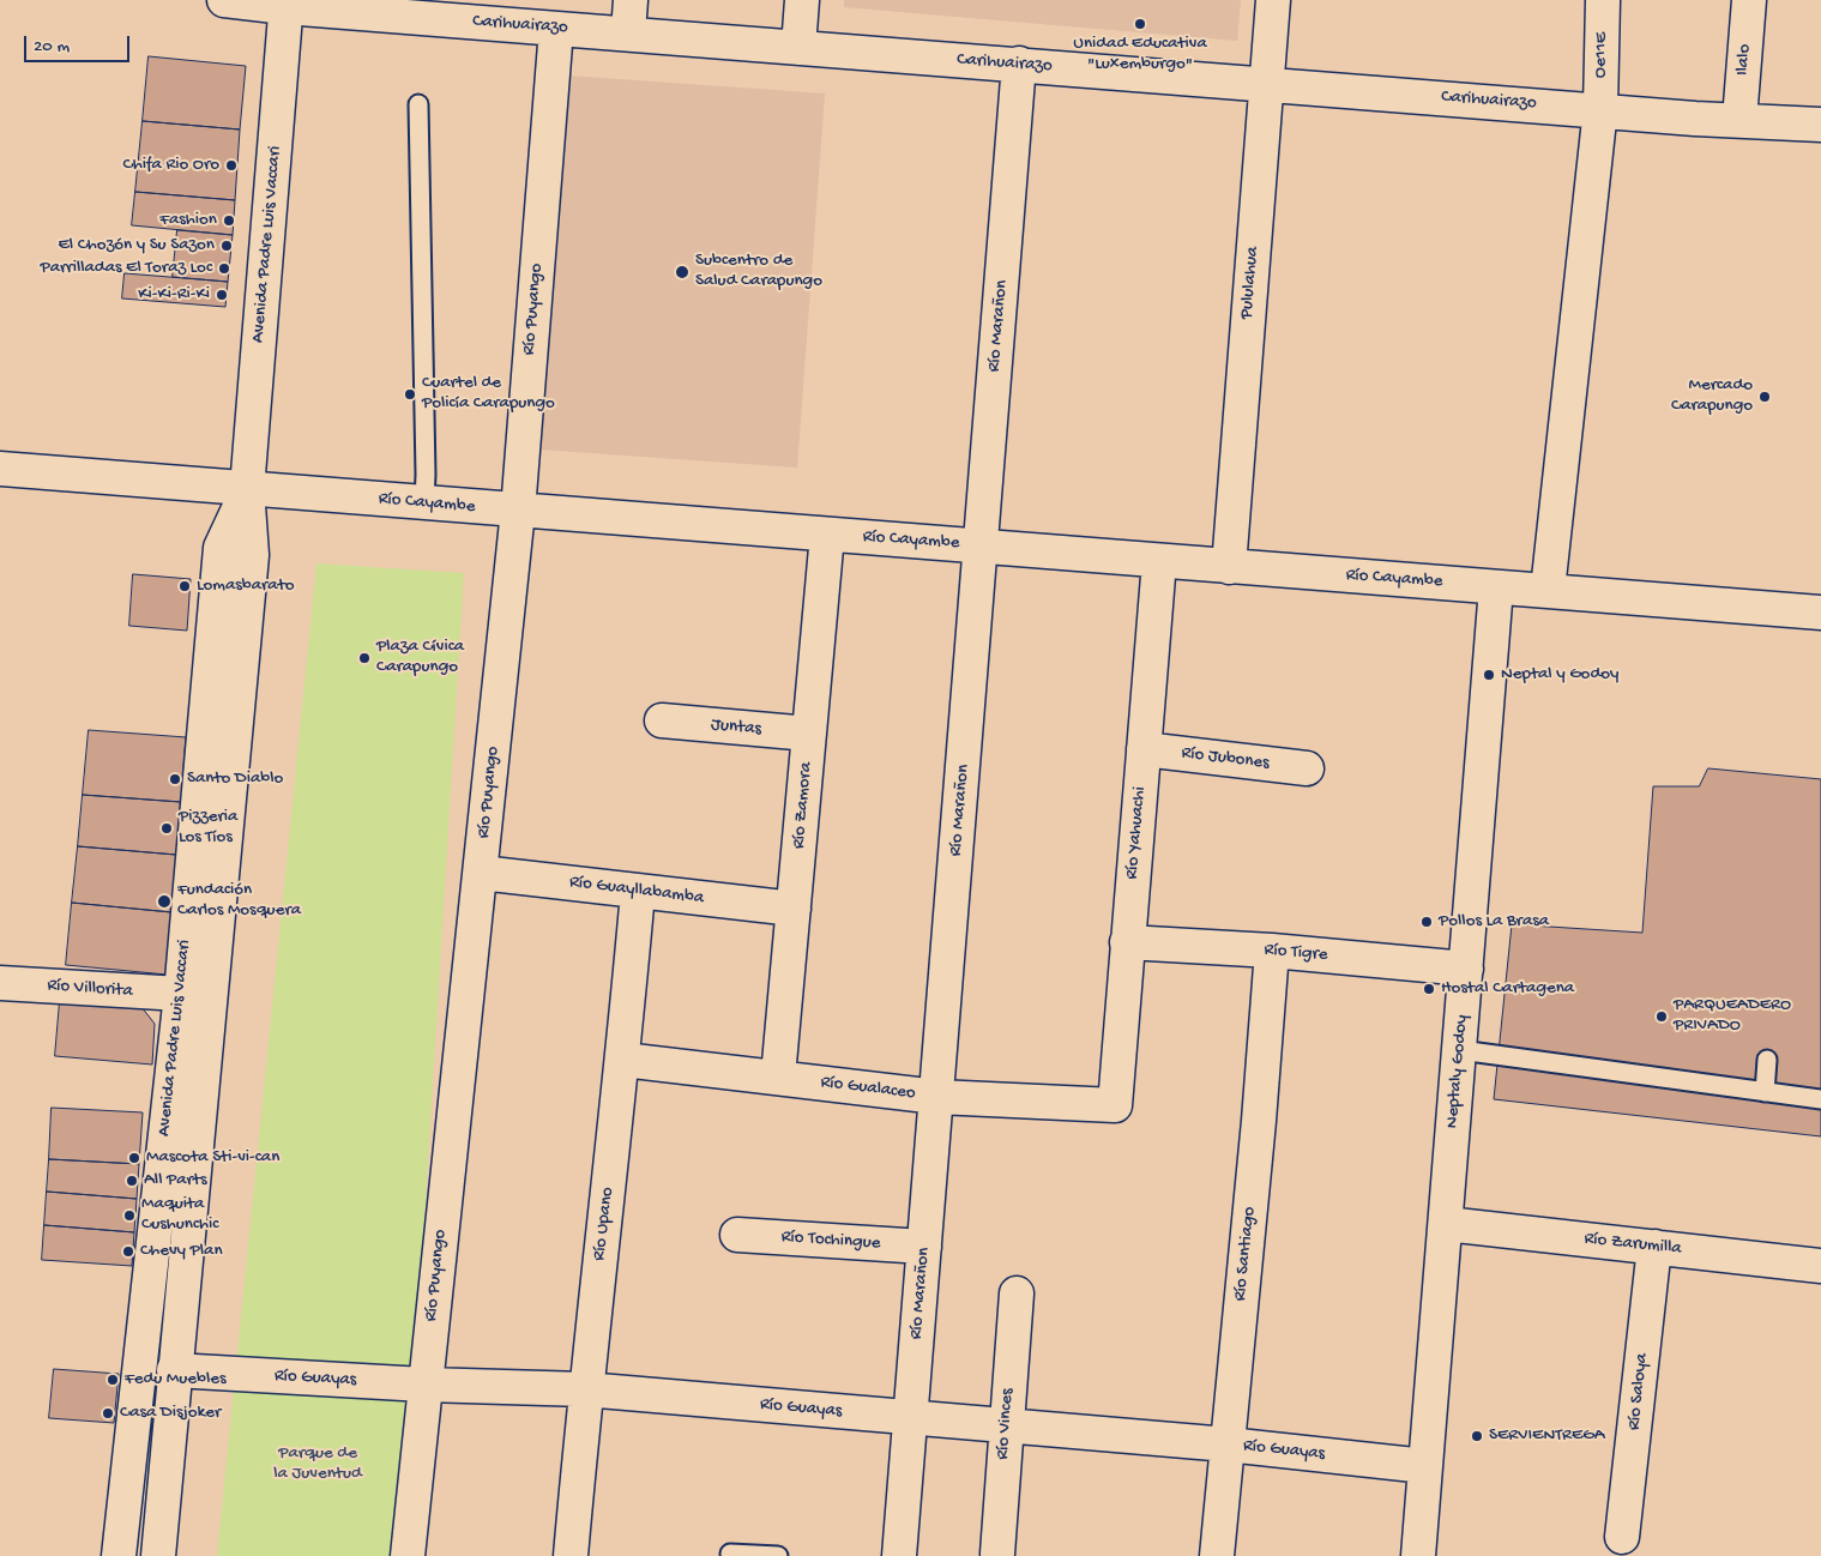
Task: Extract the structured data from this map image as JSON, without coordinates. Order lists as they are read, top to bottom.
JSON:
{
  "streets": {
    "street": [
      "Carihuairazo",
      "Oe11E",
      "Ilalo",
      "Avenida Padre Luis Vaccari",
      "Pululahua",
      "Río Puyango",
      "Río Marañon",
      "Río Cayambe",
      "Juntas",
      "Río Jubones",
      "Río Zamora",
      "Río Yahuachi",
      "Río Guayllabamba",
      "Río Tigre",
      "Río Villorita",
      "Neptaly Godoy",
      "Río Gualaceo",
      "Río Upano",
      "Río Tochingue",
      "Río Zarumilla",
      "Río Santiago",
      "Río Guayas",
      "Río Saloya",
      "Río Vinces"
    ]
  },
  "crossings": [
    ["Carihuairazo", "Oe11E"],
    ["Carihuairazo", "Ilalo"],
    ["Carihuairazo", "Avenida Padre Luis Vaccari"],
    ["Carihuairazo", "Pululahua"],
    ["Carihuairazo", "Río Puyango"],
    ["Carihuairazo", "Río Marañon"],
    ["Oe11E", "Río Cayambe"],
    ["Avenida Padre Luis Vaccari", "Río Cayambe"],
    ["Avenida Padre Luis Vaccari", "Río Villorita"],
    ["Avenida Padre Luis Vaccari", "Río Guayas"],
    ["Pululahua", "Río Cayambe"],
    ["Río Puyango", "Río Cayambe"],
    ["Río Puyango", "Río Guayllabamba"],
    ["Río Puyango", "Río Guayas"],
    ["Río Marañon", "Río Cayambe"],
    ["Río Marañon", "Río Gualaceo"],
    ["Río Marañon", "Río Tochingue"],
    ["Río Marañon", "Río Guayas"],
    ["Río Cayambe", "Río Zamora"],
    ["Río Cayambe", "Río Yahuachi"],
    ["Río Cayambe", "Neptaly Godoy"],
    ["Juntas", "Río Zamora"],
    ["Río Jubones", "Río Yahuachi"],
    ["Río Zamora", "Río Guayllabamba"],
    ["Río Zamora", "Río Gualaceo"],
    ["Río Yahuachi", "Río Tigre"],
    ["Río Yahuachi", "Río Gualaceo"],
    ["Río Guayllabamba", "Río Upano"],
    ["Río Tigre", "Neptaly Godoy"],
    ["Río Tigre", "Río Santiago"],
    ["Neptaly Godoy", "Río Zarumilla"],
    ["Neptaly Godoy", "Río Guayas"],
    ["Río Gualaceo", "Río Upano"],
    ["Río Upano", "Río Guayas"],
    ["Río Zarumilla", "Río Saloya"],
    ["Río Santiago", "Río Guayas"],
    ["Río Guayas", "Río Vinces"]
  ],
  "parks": ["Parque de la Juventud"],
  "places": [
    "Unidad Educativa \"Luxemburgo\"",
    "Chifa Rio Oro",
    "Fashion",
    "El Chozón y Su Sazon",
    "Parrilladas El Toraz Loc",
    "Subcentro de Salud Carapungo",
    "Ki-Ki-Ri-Ki",
    "Cuartel de Policía Carapungo",
    "Mercado Carapungo",
    "Lomasbarato",
    "Plaza Cívica Carapungo",
    "Neptal y Godoy",
    "Santo Diablo",
    "Pizzeria Los Tíos",
    "Fundación Carlos Mosquera",
    "Pollos La Brasa",
    "Hostal Cartagena",
    "PARQUEADERO PRIVADO",
    "Mascota Sti-vi-can",
    "All Parts",
    "Maquita Cushunchic",
    "Chevy Plan",
    "Fedu Muebles",
    "Casa Disjoker",
    "SERVIENTREGA"
  ],
  "scale_bar": "20 m"
}
